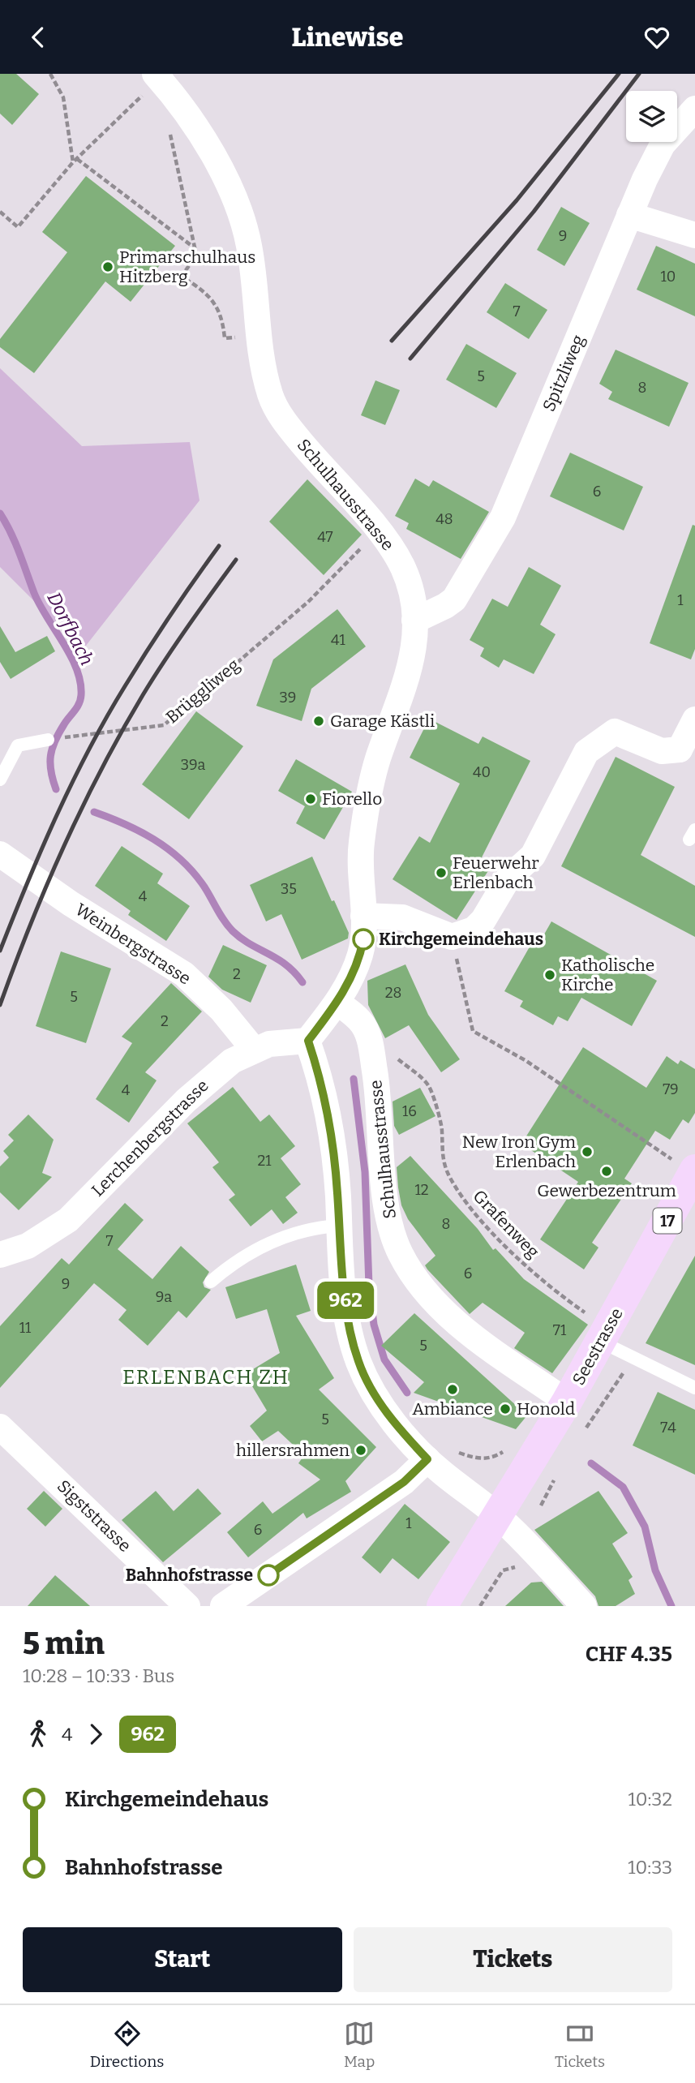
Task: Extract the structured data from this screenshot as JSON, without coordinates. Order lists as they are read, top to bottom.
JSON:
{
  "streets": {
    "main road": ["17", "Seestrasse"],
    "street": [
      "Spitzliweg",
      "Schulhausstrasse",
      "Weinbergstrasse",
      "Lerchenbergstrasse",
      "Sigststrasse"
    ],
    "path": ["Brüggliweg", "Grafenweg"]
  },
  "crossings": [
    ["Spitzliweg", "Schulhausstrasse"],
    ["Schulhausstrasse", "Brüggliweg"],
    ["Schulhausstrasse", "Lerchenbergstrasse"],
    ["Schulhausstrasse", "Grafenweg"],
    ["Schulhausstrasse", "Seestrasse"],
    ["Weinbergstrasse", "Lerchenbergstrasse"],
    ["Grafenweg", "Seestrasse"]
  ],
  "districts": ["ERLENBACH ZH"],
  "water": ["Dorfbach"],
  "places": [
    "Primarschulhaus Hitzberg",
    "Garage Kästli",
    "Fiorello",
    "Feuerwehr Erlenbach",
    "Kirchgemeindehaus",
    "Katholische Kirche",
    "New Iron Gym Erlenbach",
    "Gewerbezentrum",
    "Ambiance",
    "Honold",
    "hillersrahmen",
    "Bahnhofstrasse"
  ],
  "lines": ["bus line 962"],
  "house_numbers": [
    "9",
    "10",
    "7",
    "5",
    "8",
    "6",
    "48",
    "47",
    "1",
    "41",
    "39",
    "39a",
    "40",
    "35",
    "4",
    "2",
    "28",
    "5",
    "2",
    "79",
    "4",
    "16",
    "21",
    "12",
    "8",
    "7",
    "6",
    "9",
    "9a",
    "11",
    "71",
    "5",
    "5",
    "74",
    "1",
    "6"
  ],
  "page": {
    "header": "Linewise",
    "on_map": "962",
    "heading": ["5 min", "10:28 – 10:33 · Bus", "CHF 4.35"],
    "legs": ["4", "962"],
    "list": [
      {
        "name": "Kirchgemeindehaus",
        "value": "10:32"
      },
      {
        "name": "Bahnhofstrasse",
        "value": "10:33"
      }
    ],
    "buttons": ["Start", "Tickets"],
    "tabs": ["Directions", "Map", "Tickets"]
  }
}
